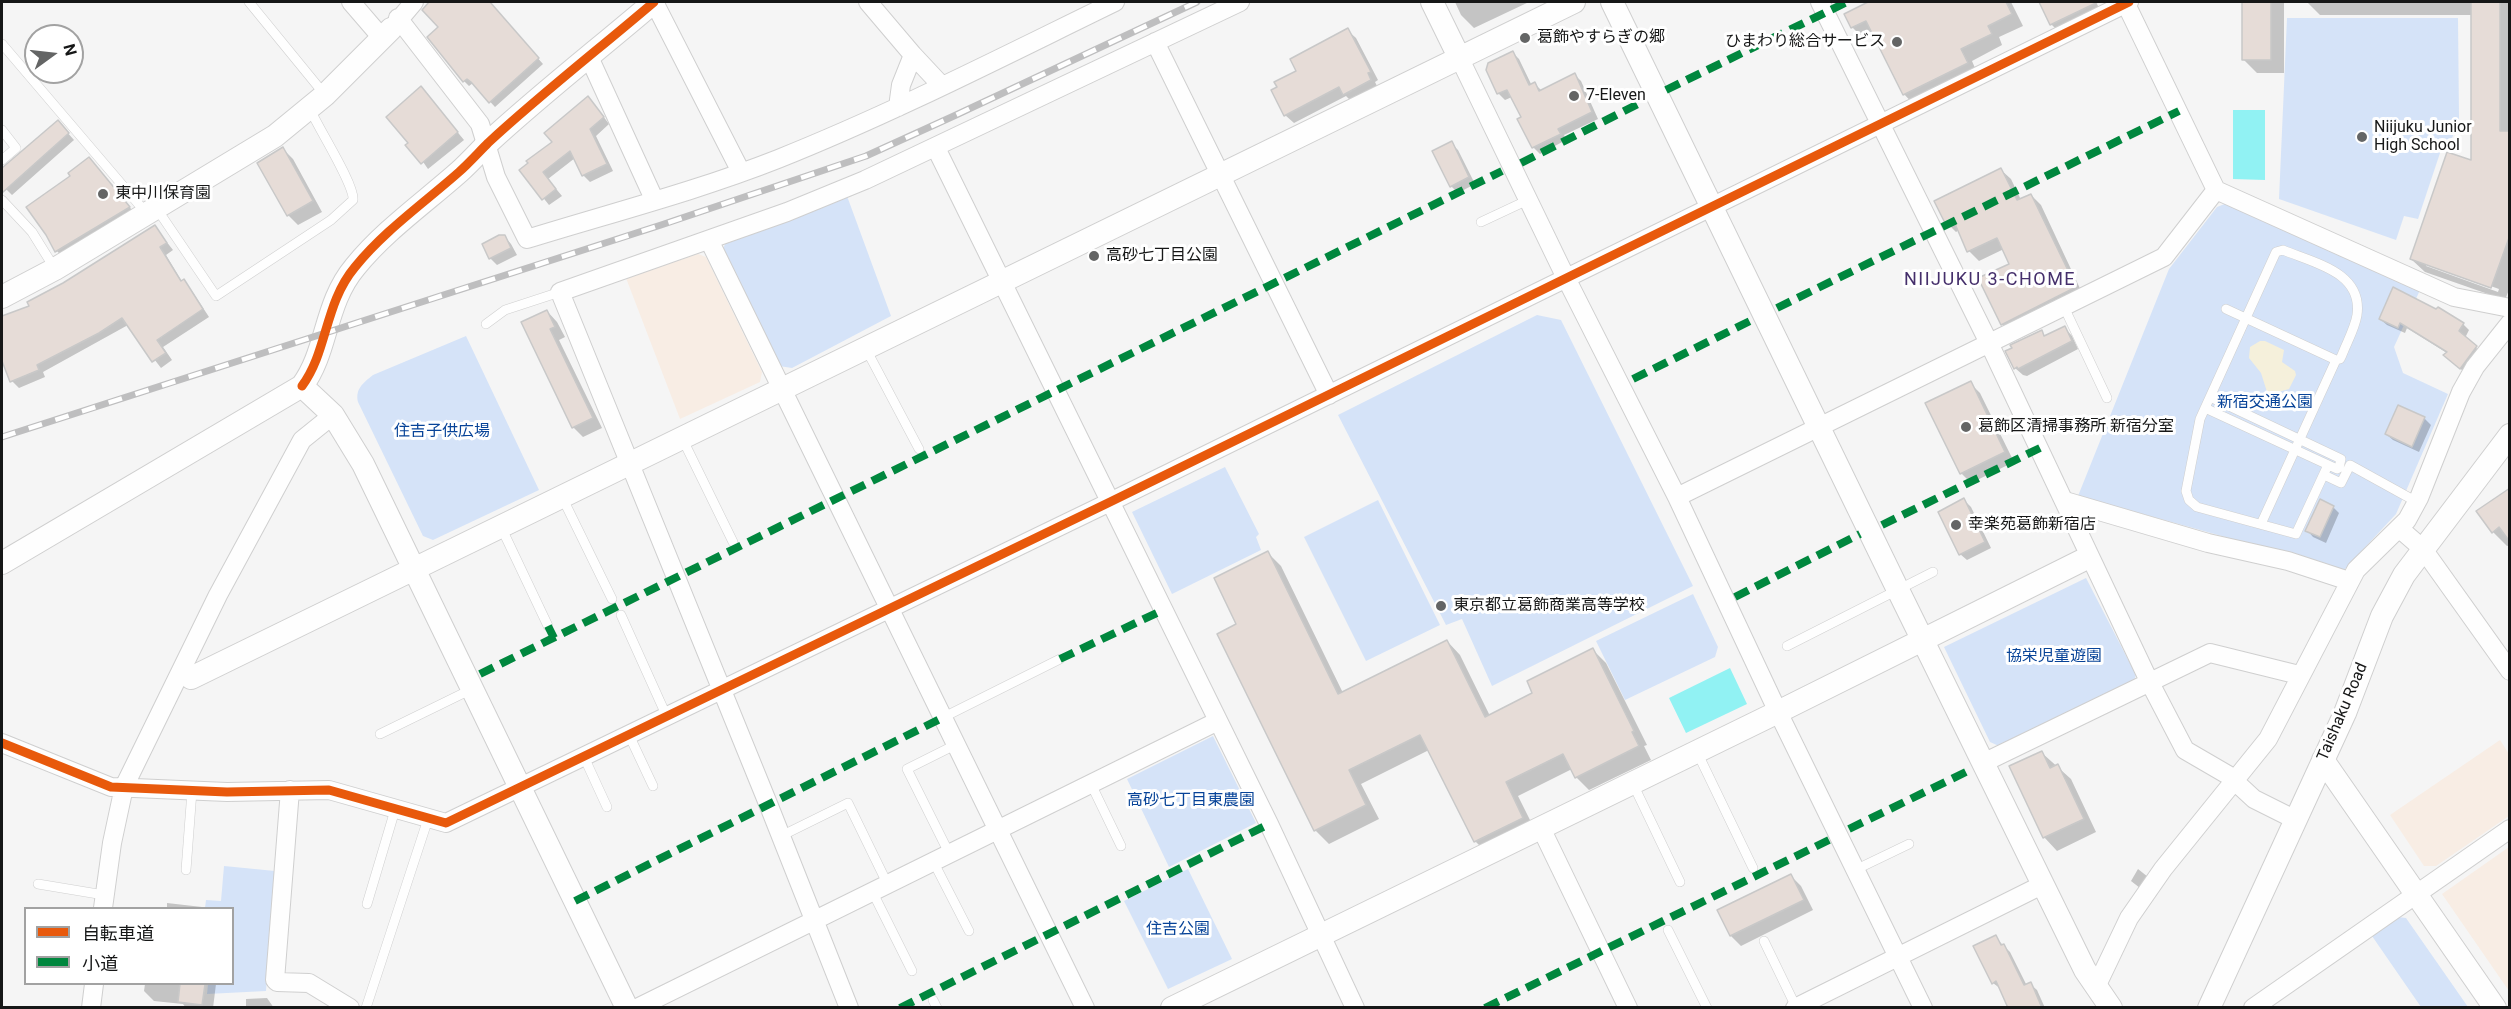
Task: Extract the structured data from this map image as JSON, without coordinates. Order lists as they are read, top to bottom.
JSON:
{
  "streets": {
    "street": ["Taishaku Road"]
  },
  "districts": ["NIIJUKU 3-CHOME"],
  "parks": [
    "新宿交通公園",
    "住吉子供広場",
    "協栄児童遊園",
    "高砂七丁目東農園",
    "住吉公園"
  ],
  "places": [
    "葛飾やすらぎの郷",
    "ひまわり総合サービス",
    "7-Eleven",
    "Niijuku Junior High School",
    "東中川保育園",
    "高砂七丁目公園",
    "葛飾区清掃事務所 新宿分室",
    "幸楽苑葛飾新宿店",
    "東京都立葛飾商業高等学校"
  ],
  "legend": ["自転車道", "小道"],
  "north": "right"
}
